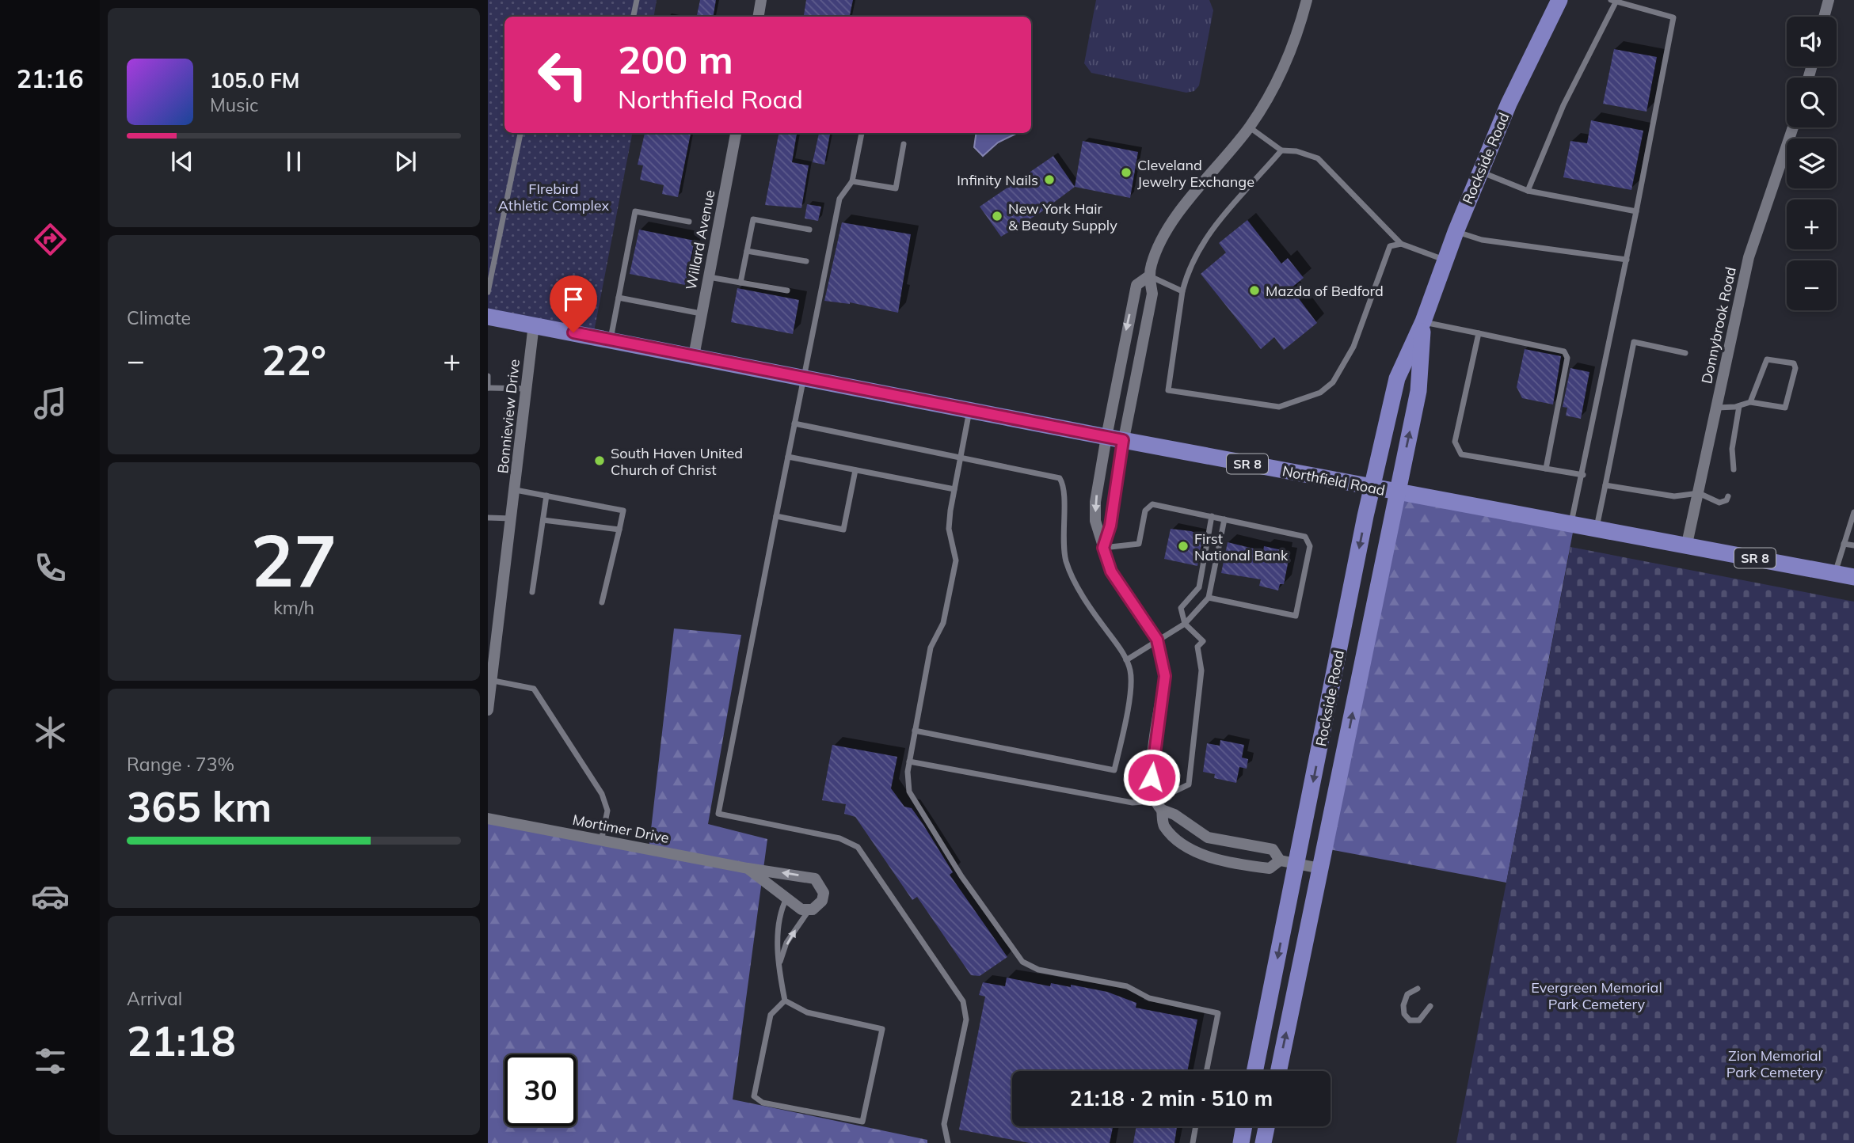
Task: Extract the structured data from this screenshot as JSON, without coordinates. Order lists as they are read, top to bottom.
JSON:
{
  "streets": {
    "main road": ["Rockside Road", "SR 8", "Northfield Road"],
    "street": [
      "Willard Avenue",
      "Donnybrook Road",
      "Bonnieview Drive",
      "Mortimer Drive"
    ]
  },
  "crossings": [
    ["Rockside Road", "Northfield Road"],
    ["Willard Avenue", "Northfield Road"],
    ["Donnybrook Road", "Northfield Road"],
    ["Bonnieview Drive", "Northfield Road"]
  ],
  "parks": ["FIrebird Athletic Complex", "Evergreen Memorial Park Cemetery", "Zion Memorial Park Cemetery"],
  "places": [
    "Cleveland Jewelry Exchange",
    "Infinity Nails",
    "New York Hair & Beauty Supply",
    "Mazda of Bedford",
    "South Haven United Church of Christ",
    "First National Bank"
  ],
  "page": {
    "tabs": "21:16",
    "map_buttons": ["+", "−"],
    "turn": ["200 m", "Northfield Road"],
    "song": ["105.0 FM", "Music"],
    "tile": [
      "Climate",
      ["27", "km/h"],
      ["Range · 73%", "365 km"],
      ["Arrival", "21:18"]
    ],
    "heat": ["−", "22°", "+"],
    "limit": "30",
    "trip": "21:18 · 2 min · 510 m"
  }
}
